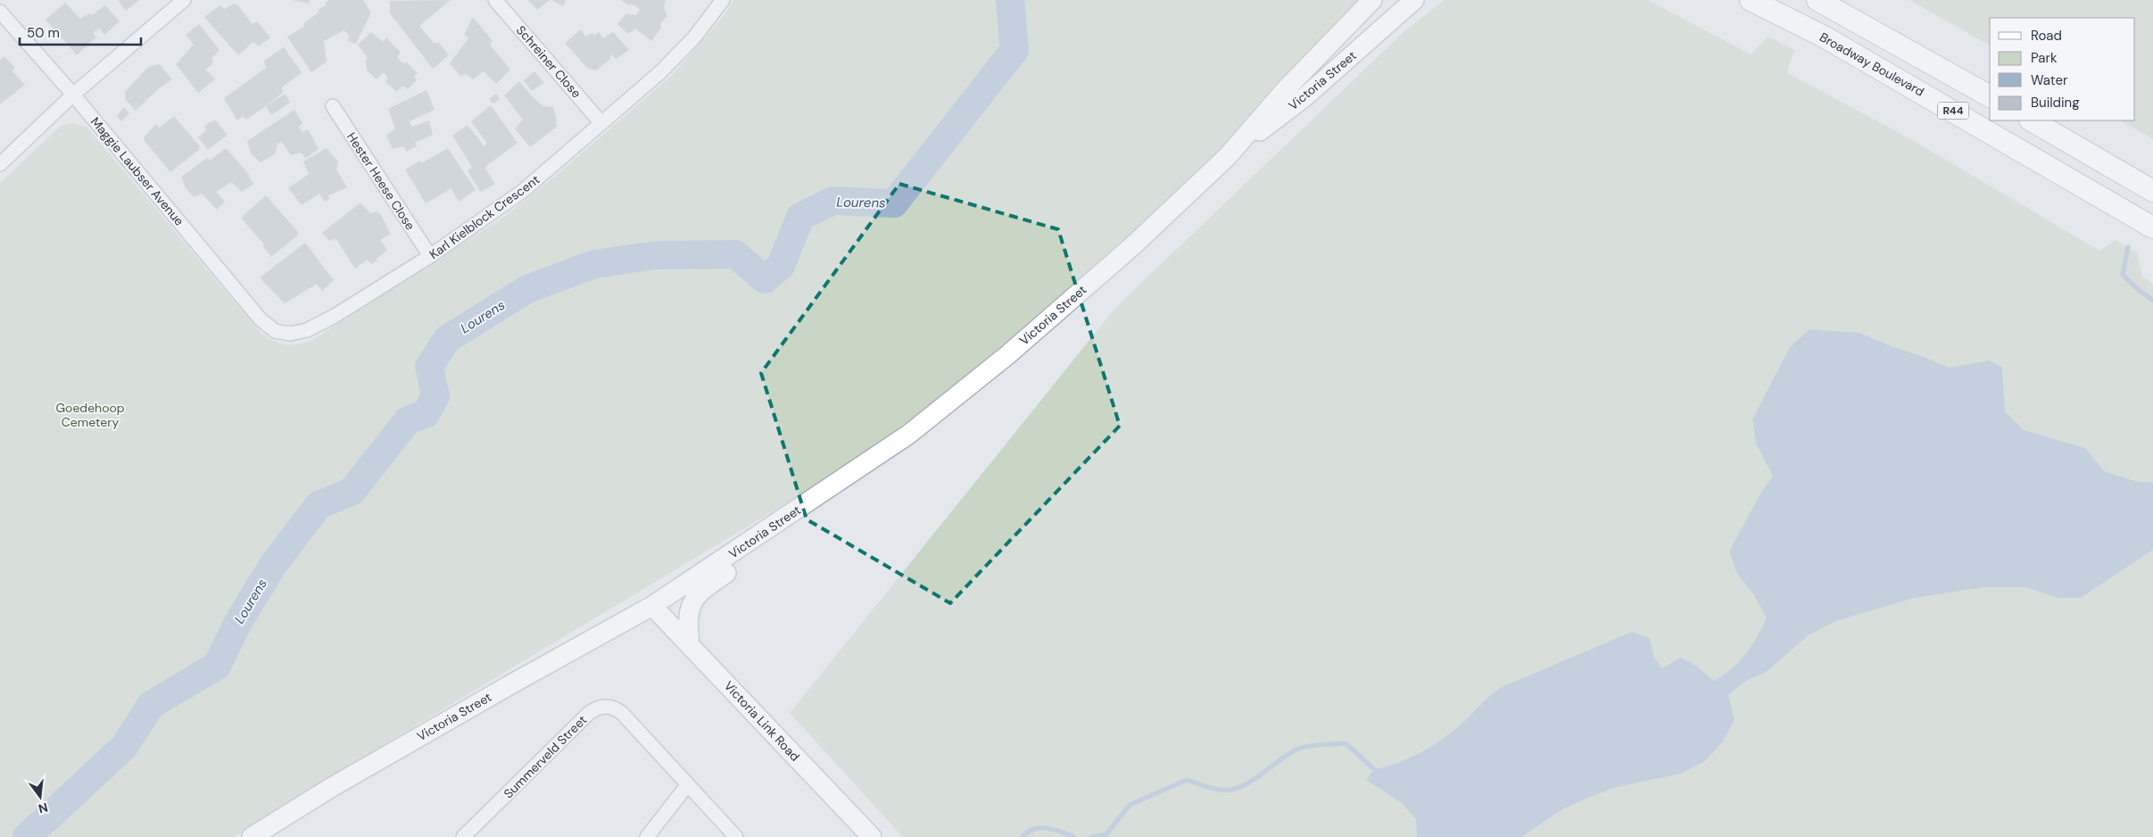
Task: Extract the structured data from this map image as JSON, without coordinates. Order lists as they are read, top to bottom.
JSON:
{
  "streets": {
    "main road": [
      "Broadway Boulevard",
      "Victoria Street",
      "R44",
      "Victoria Link Road"
    ],
    "street": [
      "Schreiner Close",
      "Maggie Laubser Avenue",
      "Hester Heese Close",
      "Karl Kielblock Crescent",
      "Summerveld Street"
    ]
  },
  "crossings": [
    ["Schreiner Close", "Karl Kielblock Crescent"],
    ["Victoria Street", "Victoria Link Road"],
    ["Maggie Laubser Avenue", "Karl Kielblock Crescent"],
    ["Hester Heese Close", "Karl Kielblock Crescent"]
  ],
  "water": ["Lourens"],
  "parks": ["Goedehoop Cemetery"],
  "legend": [
    "Road",
    "Park",
    "Water",
    "Building"
  ],
  "scale_bar": "50 m",
  "north": "bottom"
}
